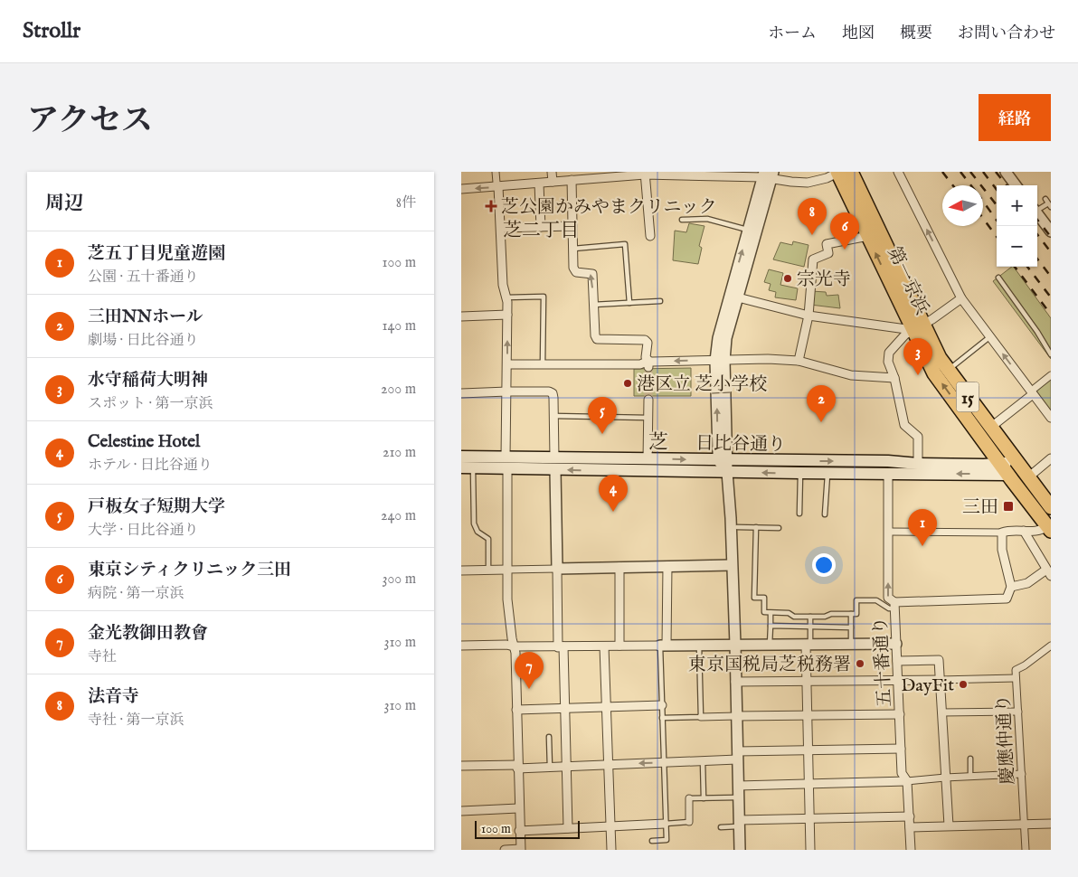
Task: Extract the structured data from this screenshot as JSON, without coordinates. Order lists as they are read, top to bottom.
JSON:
{
  "streets": {
    "highway": ["第一京浜", "15"],
    "main road": ["日比谷通り"],
    "street": ["五十番通り", "慶應仲通り"]
  },
  "crossings": [
    ["第一京浜", "日比谷通り"],
    ["日比谷通り", "五十番通り"]
  ],
  "districts": ["芝二丁目", "芝"],
  "places": {
    "health": ["芝公園かみやまクリニック"],
    "other": [
      "宗光寺",
      "港区立 芝小学校",
      "東京国税局芝税務署",
      "DayFit"
    ],
    "transit": ["三田"]
  },
  "scale_bar": "100 m",
  "north": "left",
  "page": {
    "header": "Strollr",
    "nav": [
      "ホーム",
      "地図",
      "概要",
      "お問い合わせ"
    ],
    "title": "アクセス",
    "buttons": "経路",
    "heading": ["周辺", "8件"],
    "map_buttons": ["+", "−"],
    "pins": [
      "8",
      "6",
      "3",
      "2",
      "5",
      "4",
      "1",
      "7"
    ],
    "list": [
      {
        "mark": "1",
        "name": "芝五丁目児童遊園",
        "note": "公園 · 五十番通り",
        "value": "100 m"
      },
      {
        "mark": "2",
        "name": "三田NNホール",
        "note": "劇場 · 日比谷通り",
        "value": "140 m"
      },
      {
        "mark": "3",
        "name": "水守稲荷大明神",
        "note": "スポット · 第一京浜",
        "value": "200 m"
      },
      {
        "mark": "4",
        "name": "Celestine Hotel",
        "note": "ホテル · 日比谷通り",
        "value": "210 m"
      },
      {
        "mark": "5",
        "name": "戸板女子短期大学",
        "note": "大学 · 日比谷通り",
        "value": "240 m"
      },
      {
        "mark": "6",
        "name": "東京シティクリニック三田",
        "note": "病院 · 第一京浜",
        "value": "300 m"
      },
      {
        "mark": "7",
        "name": "金光教御田教會",
        "note": "寺社",
        "value": "310 m"
      },
      {
        "mark": "8",
        "name": "法音寺",
        "note": "寺社 · 第一京浜",
        "value": "310 m"
      }
    ],
    "scale": "100 m"
  }
}
